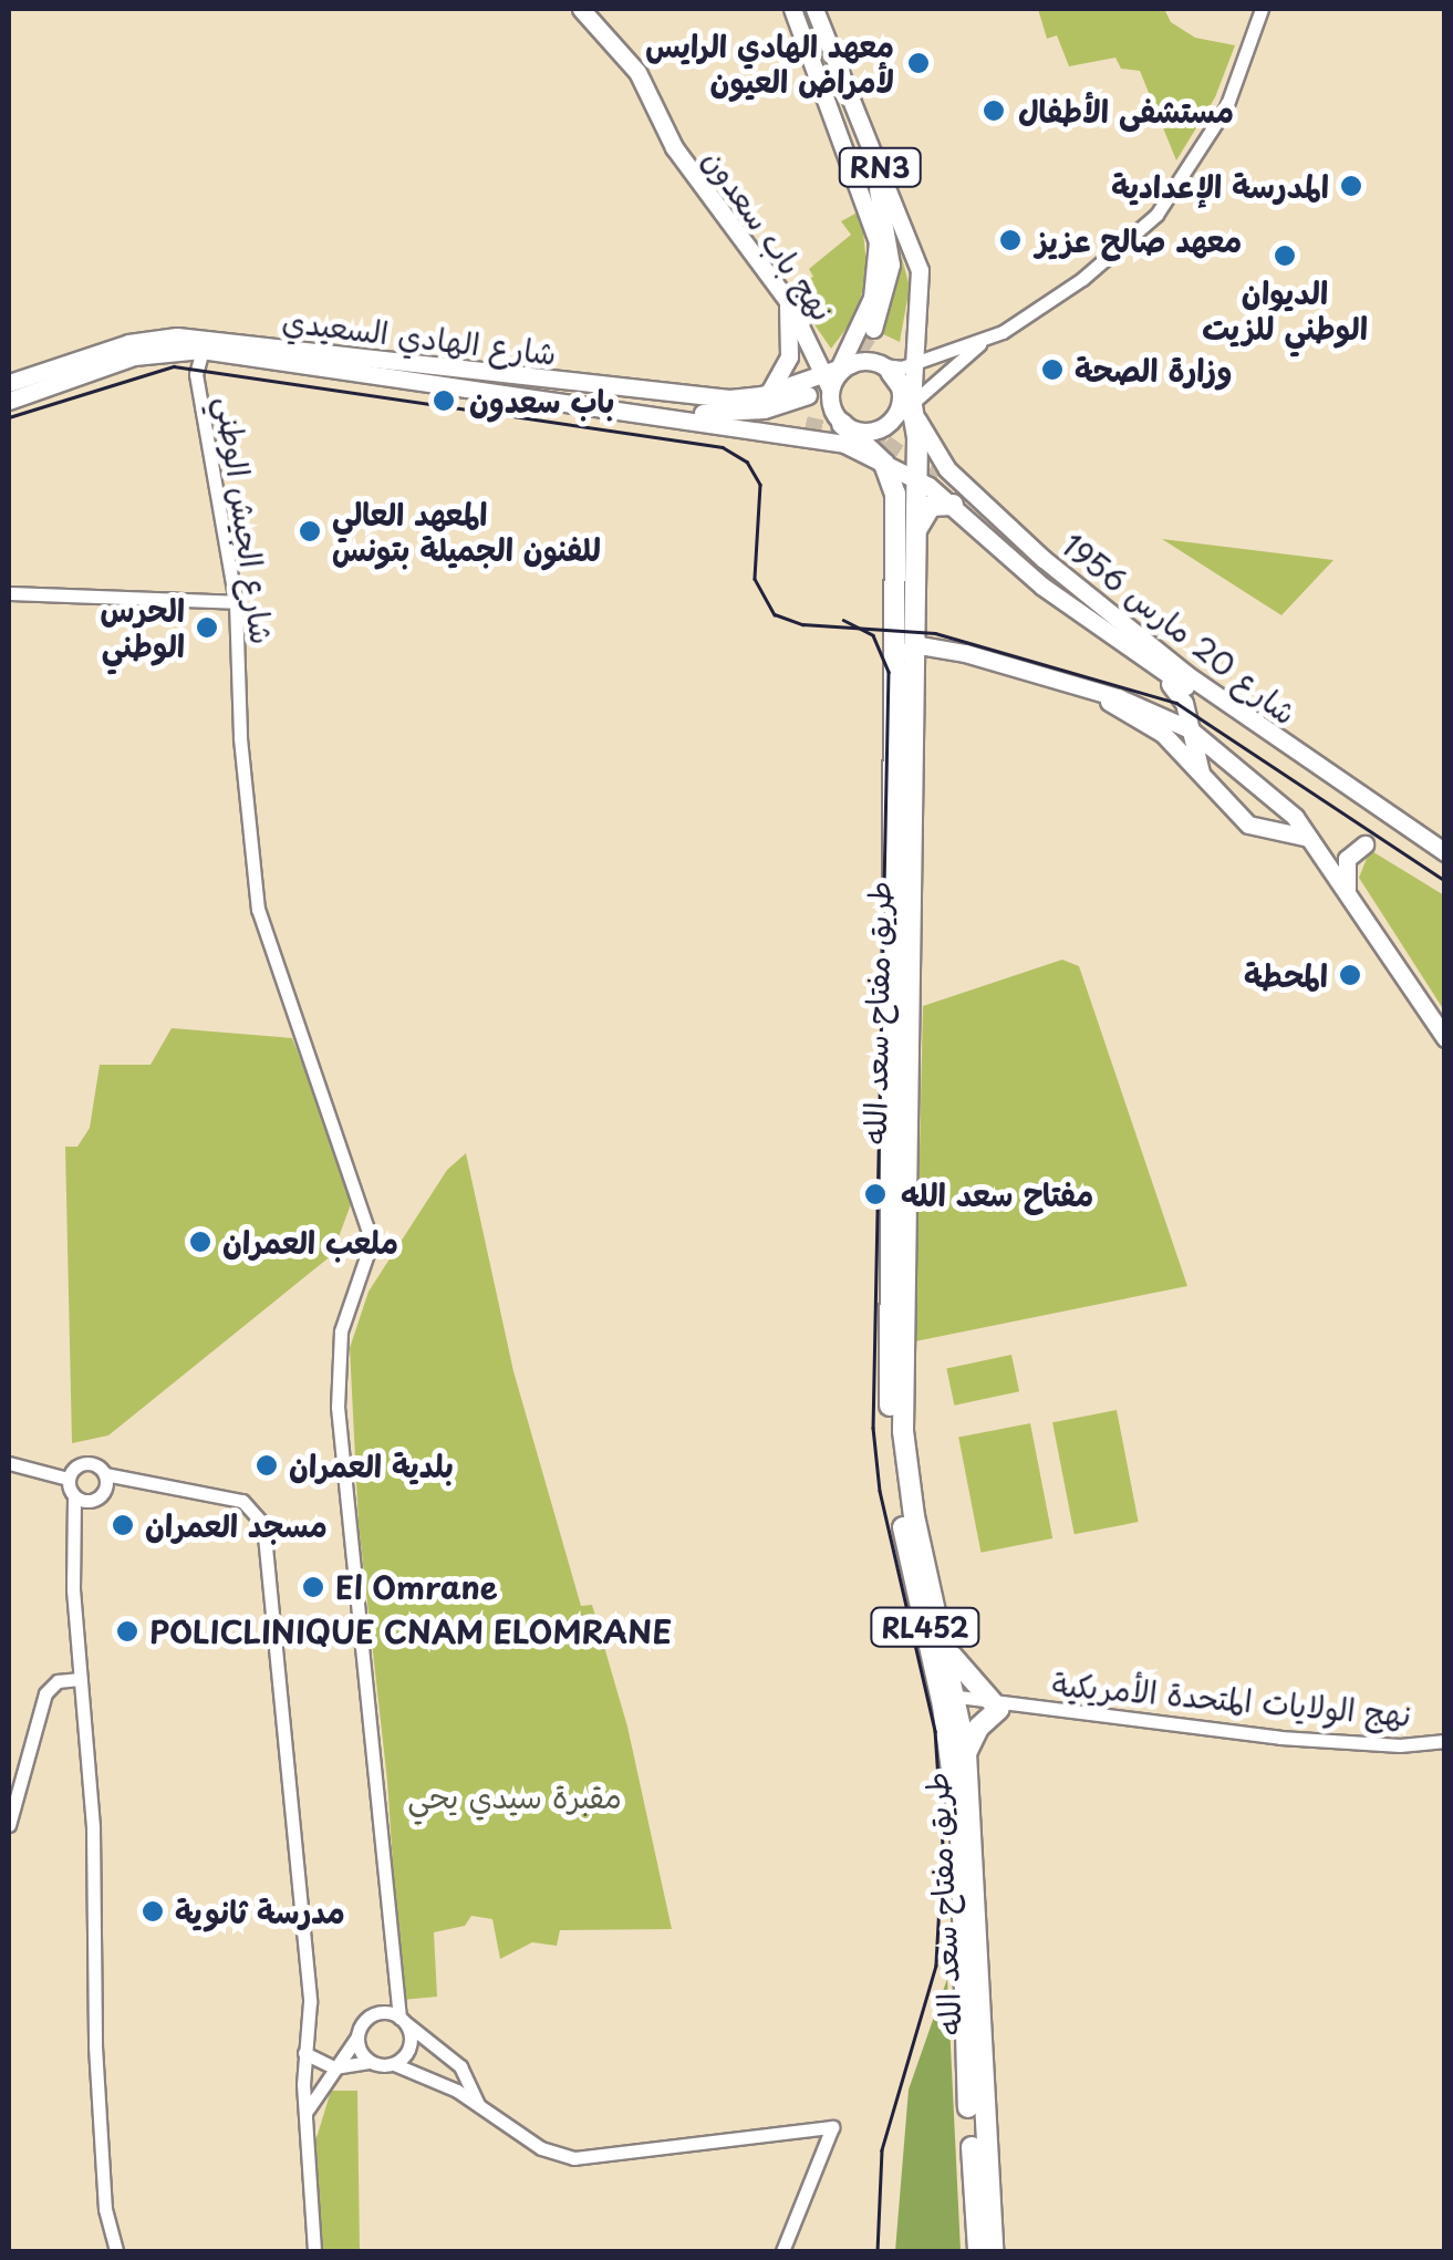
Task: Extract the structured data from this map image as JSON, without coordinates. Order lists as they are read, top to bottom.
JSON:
{
  "streets": {
    "highway": ["طريق مفتاح سعد الله", "RL452"],
    "main road": [
      "RN3",
      "نهج باب سعدون",
      "شارع الهادي السعيدي",
      "شارع 20 مارس 1956"
    ],
    "street": ["شارع الجيش الوطني", "نهج الولايات المتحدة الأمريكية"]
  },
  "crossings": [
    ["RN3", "شارع الهادي السعيدي"],
    ["RN3", "شارع 20 مارس 1956"],
    ["RN3", "طريق مفتاح سعد الله"],
    ["نهج باب سعدون", "شارع الهادي السعيدي"],
    ["شارع الهادي السعيدي", "شارع الجيش الوطني"],
    ["شارع الهادي السعيدي", "شارع 20 مارس 1956"],
    ["شارع الهادي السعيدي", "طريق مفتاح سعد الله"],
    ["شارع 20 مارس 1956", "طريق مفتاح سعد الله"],
    ["طريق مفتاح سعد الله", "نهج الولايات المتحدة الأمريكية"]
  ],
  "parks": ["مقبرة سيدي يحي"],
  "places": [
    "معهد الهادي الرايس لأمراض العيون",
    "مستشفى الأطفال",
    "المدرسة الإعدادية",
    "معهد صالح عزيز",
    "الديوان الوطني للزيت",
    "وزارة الصحة",
    "باب سعدون",
    "المعهد العالي للفنون الجميلة بتونس",
    "الحرس الوطني",
    "المحطة",
    "مفتاح سعد الله",
    "ملعب العمران",
    "بلدية العمران",
    "مسجد العمران",
    "El Omrane",
    "POLICLINIQUE CNAM ELOMRANE",
    "مدرسة ثانوية"
  ]
}
